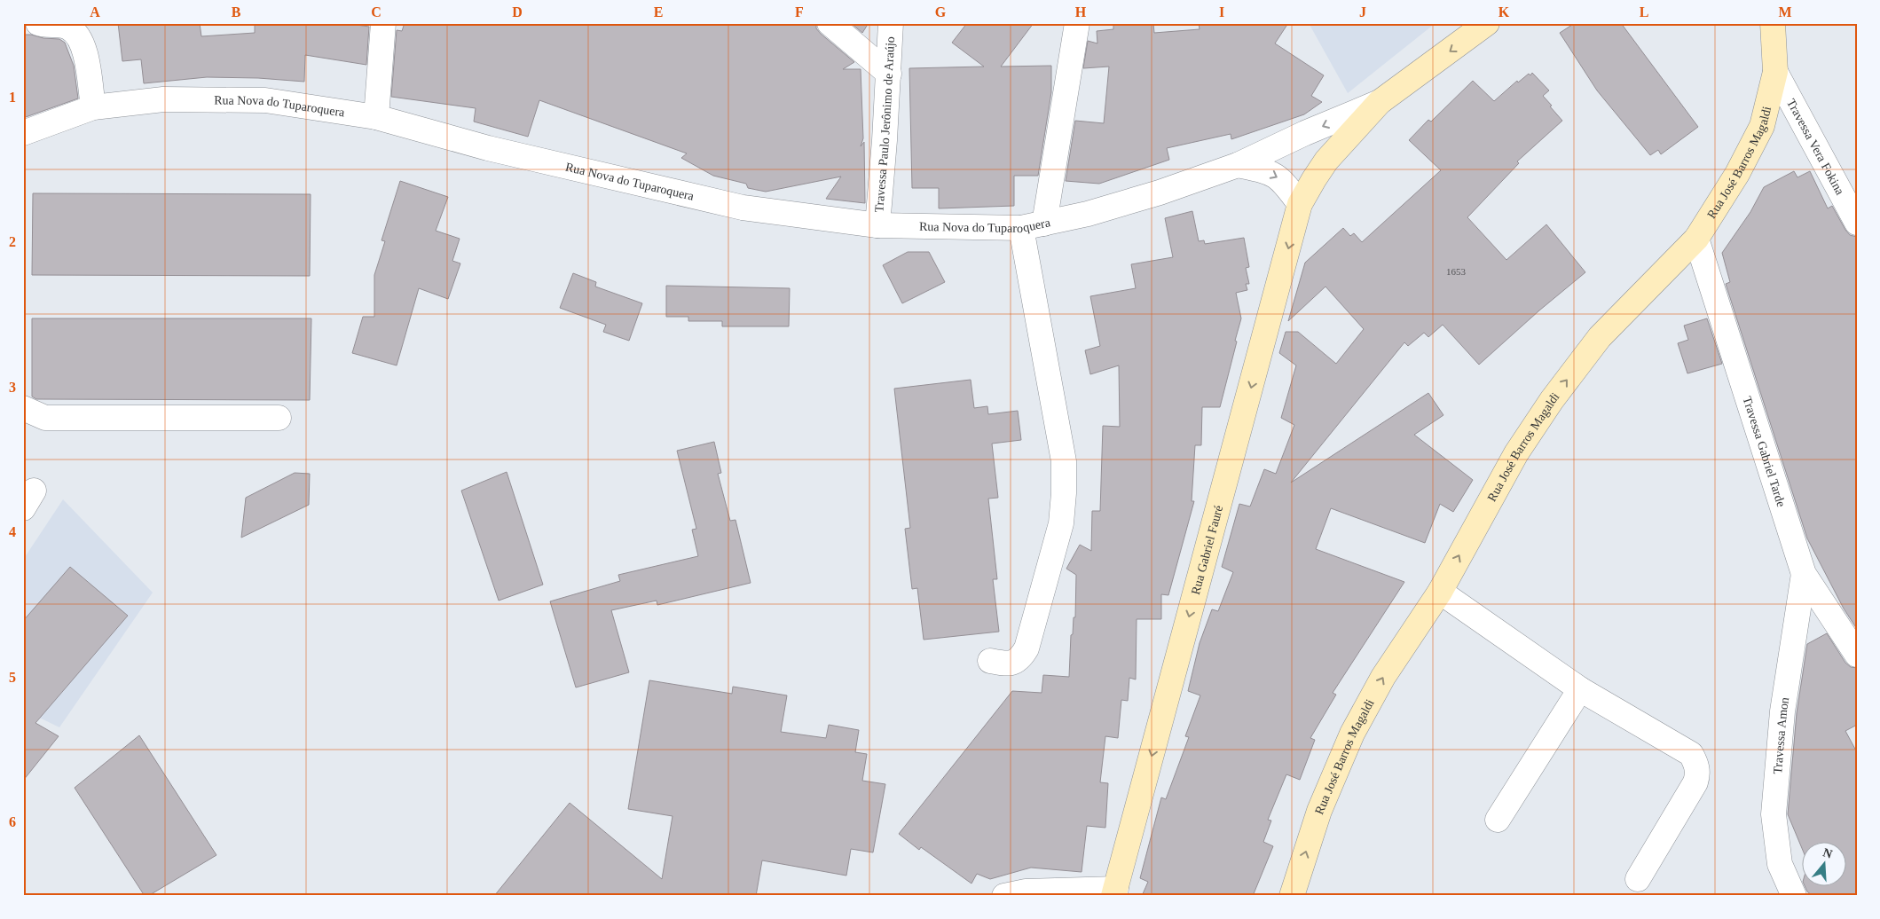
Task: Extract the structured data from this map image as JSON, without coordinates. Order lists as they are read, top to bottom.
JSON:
{
  "streets": {
    "main road": ["Rua Nova do Tuparoquera", "Rua José Barros Magaldi", "Rua Gabriel Fauré"],
    "street": [
      "Travessa Paulo Jerônimo de Araújo",
      "Travessa Vera Fokina",
      "Travessa Gabriel Tarde",
      "Travessa Amon"
    ]
  },
  "crossings": [
    ["Rua Nova do Tuparoquera", "Travessa Paulo Jerônimo de Araújo"],
    ["Rua Nova do Tuparoquera", "Rua Gabriel Fauré"],
    ["Travessa Vera Fokina", "Rua José Barros Magaldi"],
    ["Rua José Barros Magaldi", "Travessa Gabriel Tarde"],
    ["Travessa Gabriel Tarde", "Travessa Amon"]
  ],
  "one_way": ["Rua José Barros Magaldi", "Rua Gabriel Fauré"],
  "house_numbers": ["1653"],
  "north": "top",
  "grid": {
    "columns": [
      "A",
      "B",
      "C",
      "D",
      "E",
      "F",
      "G",
      "H",
      "I",
      "J",
      "K",
      "L",
      "M"
    ],
    "rows": [
      "1",
      "2",
      "3",
      "4",
      "5",
      "6"
    ]
  }
}
